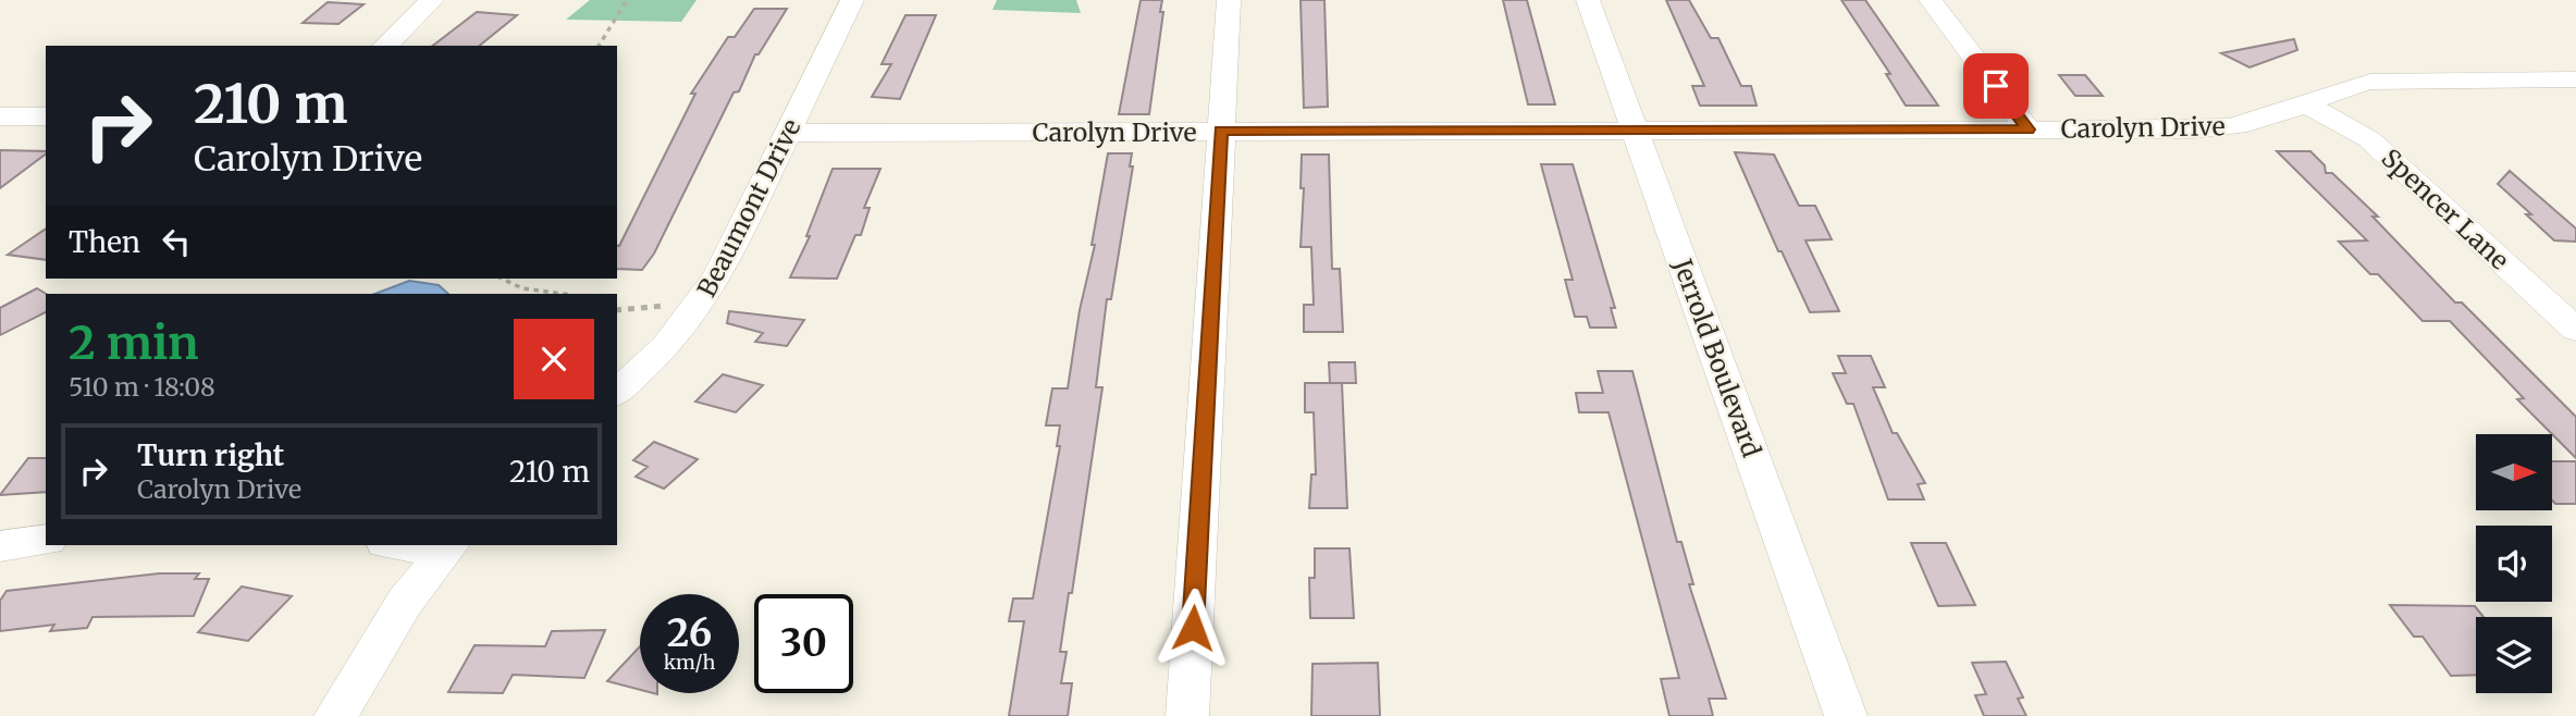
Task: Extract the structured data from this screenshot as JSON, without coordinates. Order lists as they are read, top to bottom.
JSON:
{
  "streets": {
    "street": [
      "Carolyn Drive",
      "Beaumont Drive",
      "Spencer Lane",
      "Jerrold Boulevard"
    ]
  },
  "crossings": [
    ["Carolyn Drive", "Beaumont Drive"],
    ["Carolyn Drive", "Spencer Lane"],
    ["Carolyn Drive", "Jerrold Boulevard"]
  ],
  "north": "right",
  "page": {
    "turn": ["210 m", "Carolyn Drive"],
    "then": "Then",
    "heading": ["2 min", "510 m · 18:08"],
    "list": [
      {
        "name": "Turn right",
        "note": "Carolyn Drive",
        "value": "210 m"
      }
    ],
    "speed": "26 km/h",
    "limit": "30"
  }
}
